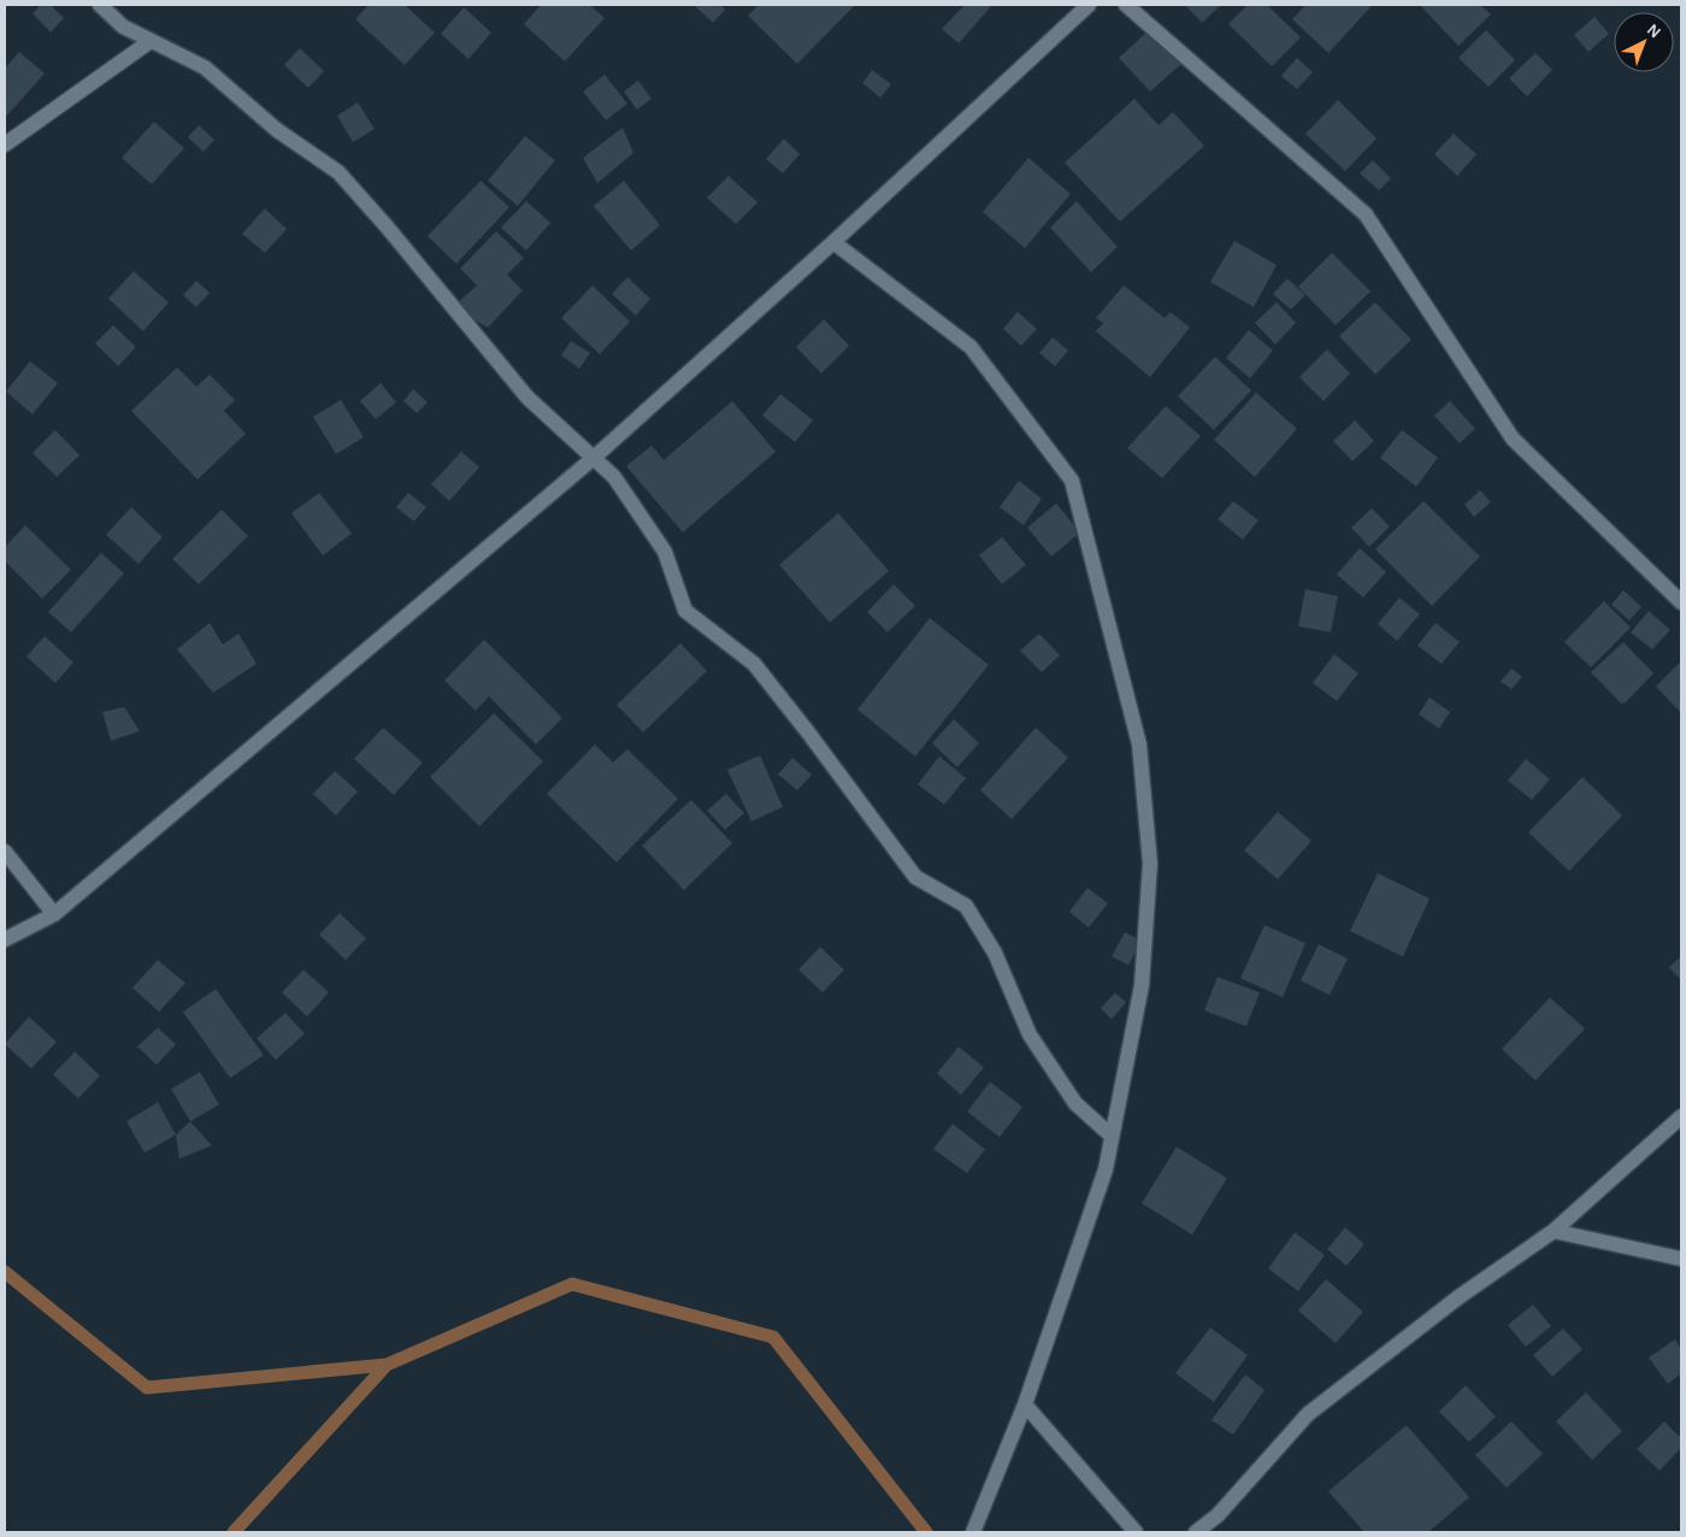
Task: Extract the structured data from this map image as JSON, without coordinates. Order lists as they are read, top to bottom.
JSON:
{
  "north": "top right"
}
